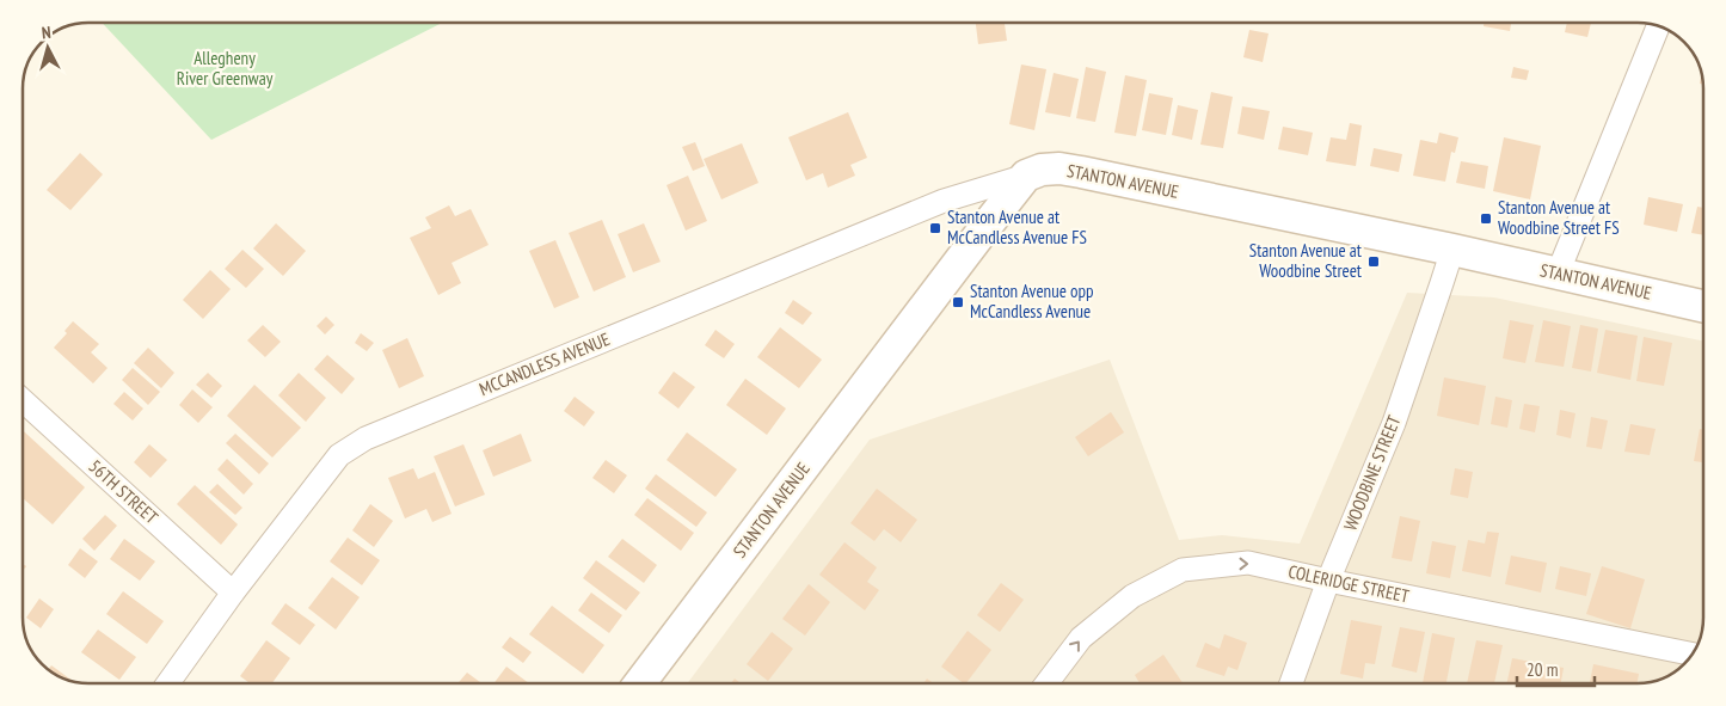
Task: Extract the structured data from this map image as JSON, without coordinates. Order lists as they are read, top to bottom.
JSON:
{
  "streets": {
    "street": [
      "STANTON AVENUE",
      "MCCANDLESS AVENUE",
      "WOODBINE STREET",
      "56TH STREET",
      "COLERIDGE STREET"
    ]
  },
  "crossings": [
    ["STANTON AVENUE", "MCCANDLESS AVENUE"],
    ["STANTON AVENUE", "WOODBINE STREET"],
    ["MCCANDLESS AVENUE", "56TH STREET"],
    ["WOODBINE STREET", "COLERIDGE STREET"]
  ],
  "one_way": ["COLERIDGE STREET"],
  "parks": ["Allegheny River Greenway"],
  "places": {
    "transit": [
      "Stanton Avenue at Woodbine Street FS",
      "Stanton Avenue at McCandless Avenue FS",
      "Stanton Avenue at Woodbine Street",
      "Stanton Avenue opp McCandless Avenue"
    ]
  },
  "scale_bar": "20 m",
  "north": "top"
}
